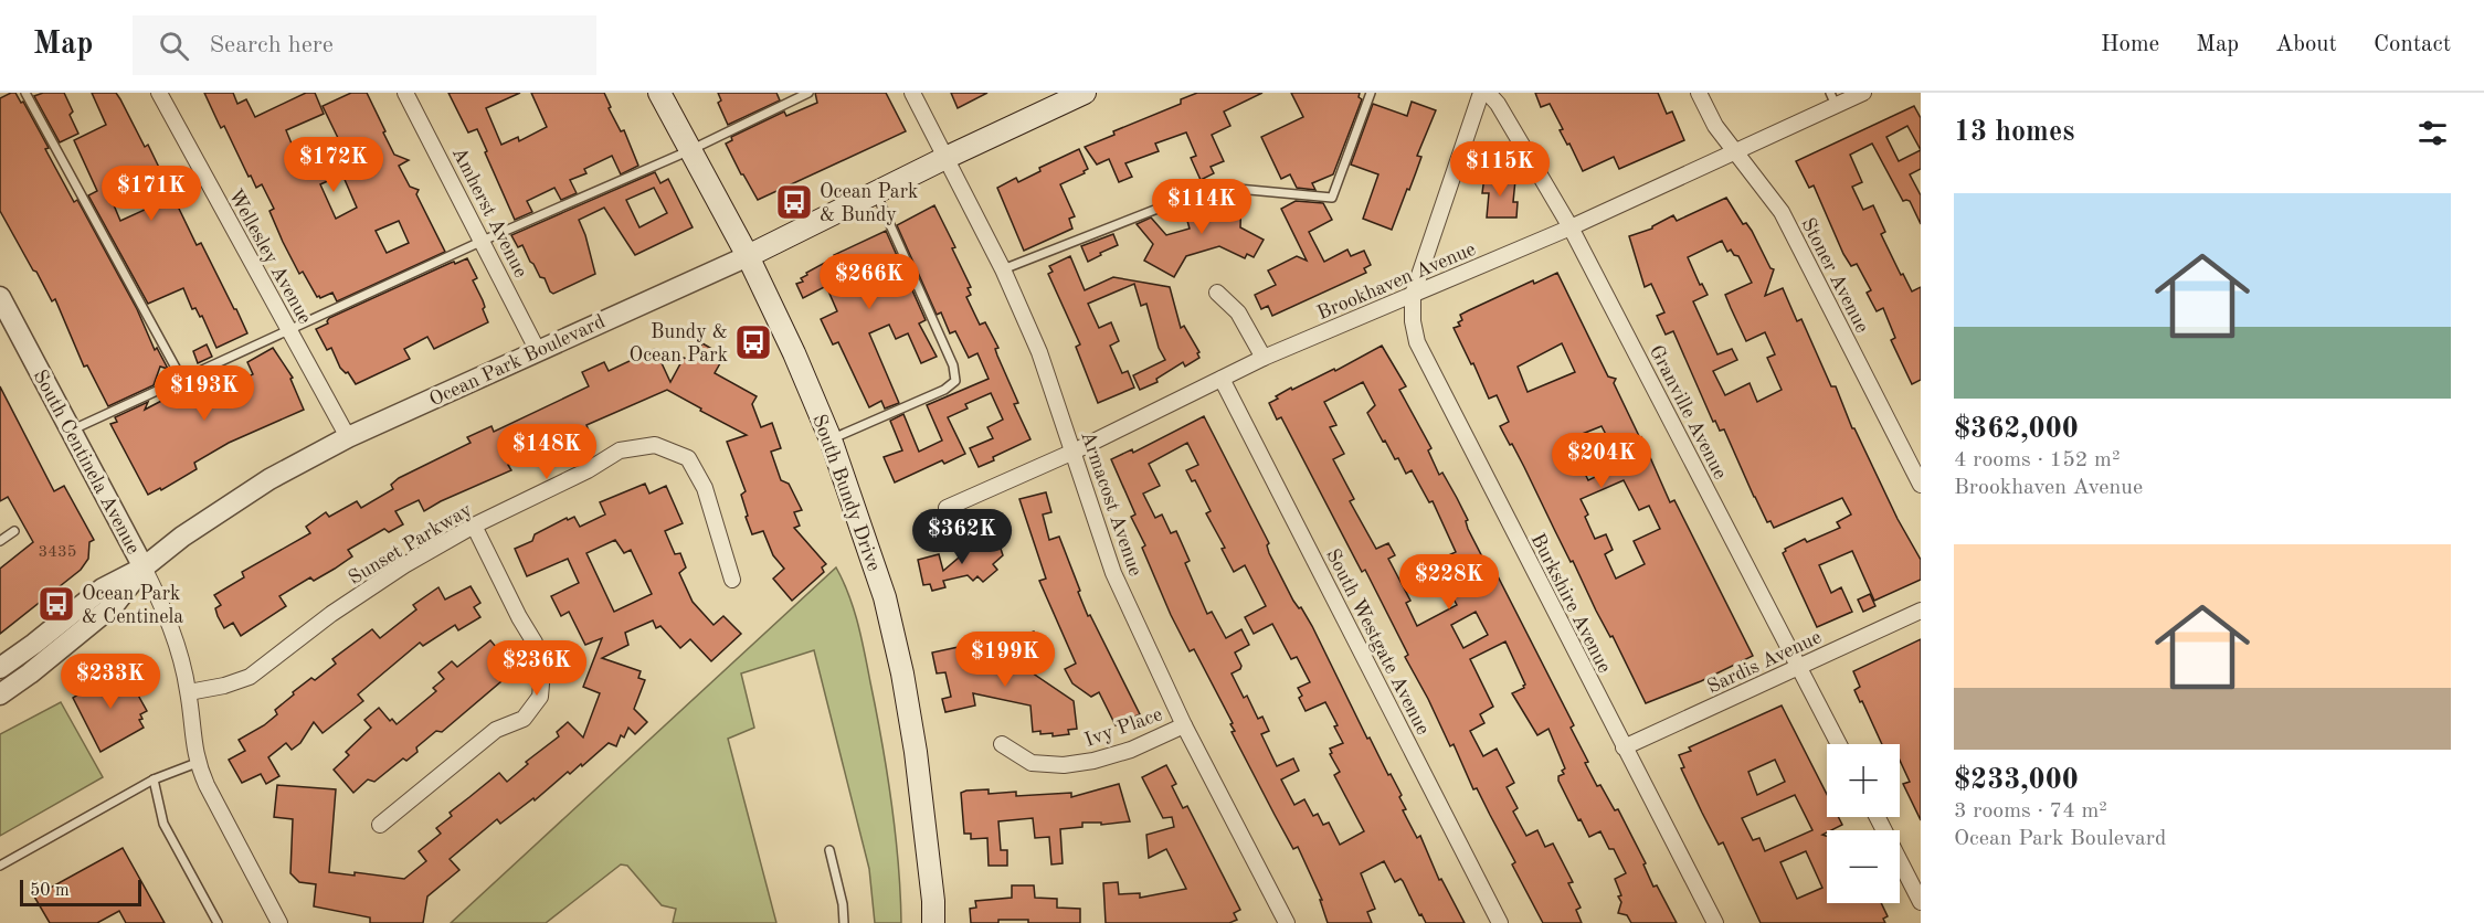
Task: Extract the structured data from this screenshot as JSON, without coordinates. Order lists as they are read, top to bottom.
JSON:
{
  "streets": {
    "main road": ["Ocean Park Boulevard", "South Bundy Drive"],
    "street": [
      "Amherst Avenue",
      "Wellesley Avenue",
      "Stoner Avenue",
      "Brookhaven Avenue",
      "Granville Avenue",
      "South Centinela Avenue",
      "Armacost Avenue",
      "Sunset Parkway",
      "Burkshire Avenue",
      "South Westgate Avenue",
      "Sardis Avenue",
      "Ivy Place"
    ]
  },
  "crossings": [
    ["Amherst Avenue", "Ocean Park Boulevard"],
    ["Wellesley Avenue", "Ocean Park Boulevard"],
    ["Stoner Avenue", "Brookhaven Avenue"],
    ["Brookhaven Avenue", "Granville Avenue"],
    ["Brookhaven Avenue", "Armacost Avenue"],
    ["Brookhaven Avenue", "Burkshire Avenue"],
    ["Brookhaven Avenue", "South Westgate Avenue"],
    ["Ocean Park Boulevard", "South Centinela Avenue"],
    ["Ocean Park Boulevard", "South Bundy Drive"],
    ["Ocean Park Boulevard", "Armacost Avenue"],
    ["Granville Avenue", "Sardis Avenue"],
    ["South Centinela Avenue", "Sunset Parkway"],
    ["Armacost Avenue", "Ivy Place"],
    ["Burkshire Avenue", "Sardis Avenue"]
  ],
  "places": {
    "bus stop": ["Ocean Park & Bundy", "Bundy & Ocean Park", "Ocean Park & Centinela"]
  },
  "house_numbers": ["3435"],
  "scale_bar": "50 m",
  "page": {
    "header": "Map",
    "search": "Search here",
    "nav": [
      "Home",
      "Map",
      "About",
      "Contact"
    ],
    "heading": "13 homes",
    "price": [
      "$172K",
      "$115K",
      "$171K",
      "$114K",
      "$266K",
      "$193K",
      "$148K",
      "$204K",
      "$362K",
      "$228K",
      "$199K",
      "$236K",
      "$233K"
    ],
    "list": [
      {
        "name": "$362,000",
        "note": "4 rooms · 152 m² · Brookhaven Avenue"
      },
      {
        "name": "$233,000",
        "note": "3 rooms · 74 m² · Ocean Park Boulevard"
      }
    ],
    "map_buttons": ["+", "−"],
    "scale": "50 m"
  }
}
